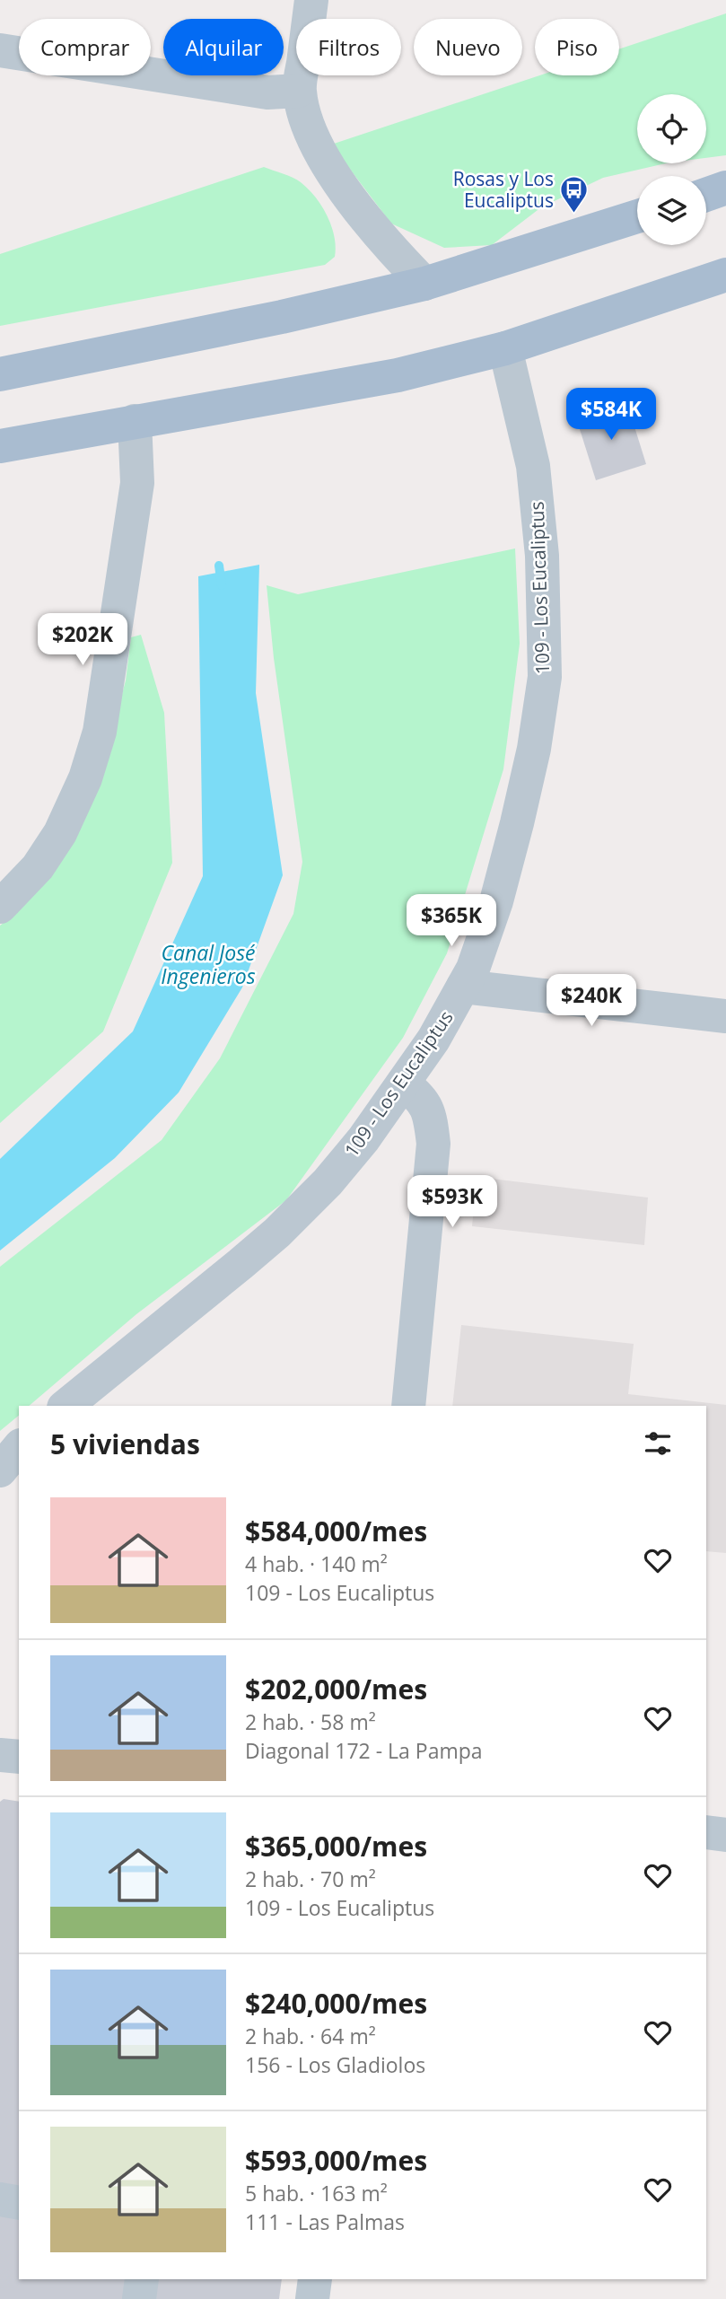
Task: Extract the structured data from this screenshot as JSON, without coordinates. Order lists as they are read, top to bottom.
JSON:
{
  "streets": {
    "street": ["109 - Los Eucaliptus"]
  },
  "water": ["Canal José Ingenieros"],
  "places": {
    "bus stop": ["Rosas y Los Eucaliptus"]
  },
  "page": {
    "chip": [
      "Comprar",
      "Alquilar",
      "Filtros",
      "Nuevo",
      "Piso"
    ],
    "price": [
      "$584K",
      "$202K",
      "$365K",
      "$240K",
      "$593K"
    ],
    "heading": "5 viviendas",
    "list": [
      {
        "name": "$584,000/mes",
        "note": "4 hab. · 140 m² · 109 - Los Eucaliptus"
      },
      {
        "name": "$202,000/mes",
        "note": "2 hab. · 58 m² · Diagonal 172 - La Pampa"
      },
      {
        "name": "$365,000/mes",
        "note": "2 hab. · 70 m² · 109 - Los Eucaliptus"
      },
      {
        "name": "$240,000/mes",
        "note": "2 hab. · 64 m² · 156 - Los Gladiolos"
      },
      {
        "name": "$593,000/mes",
        "note": "5 hab. · 163 m² · 111 - Las Palmas"
      }
    ]
  }
}
